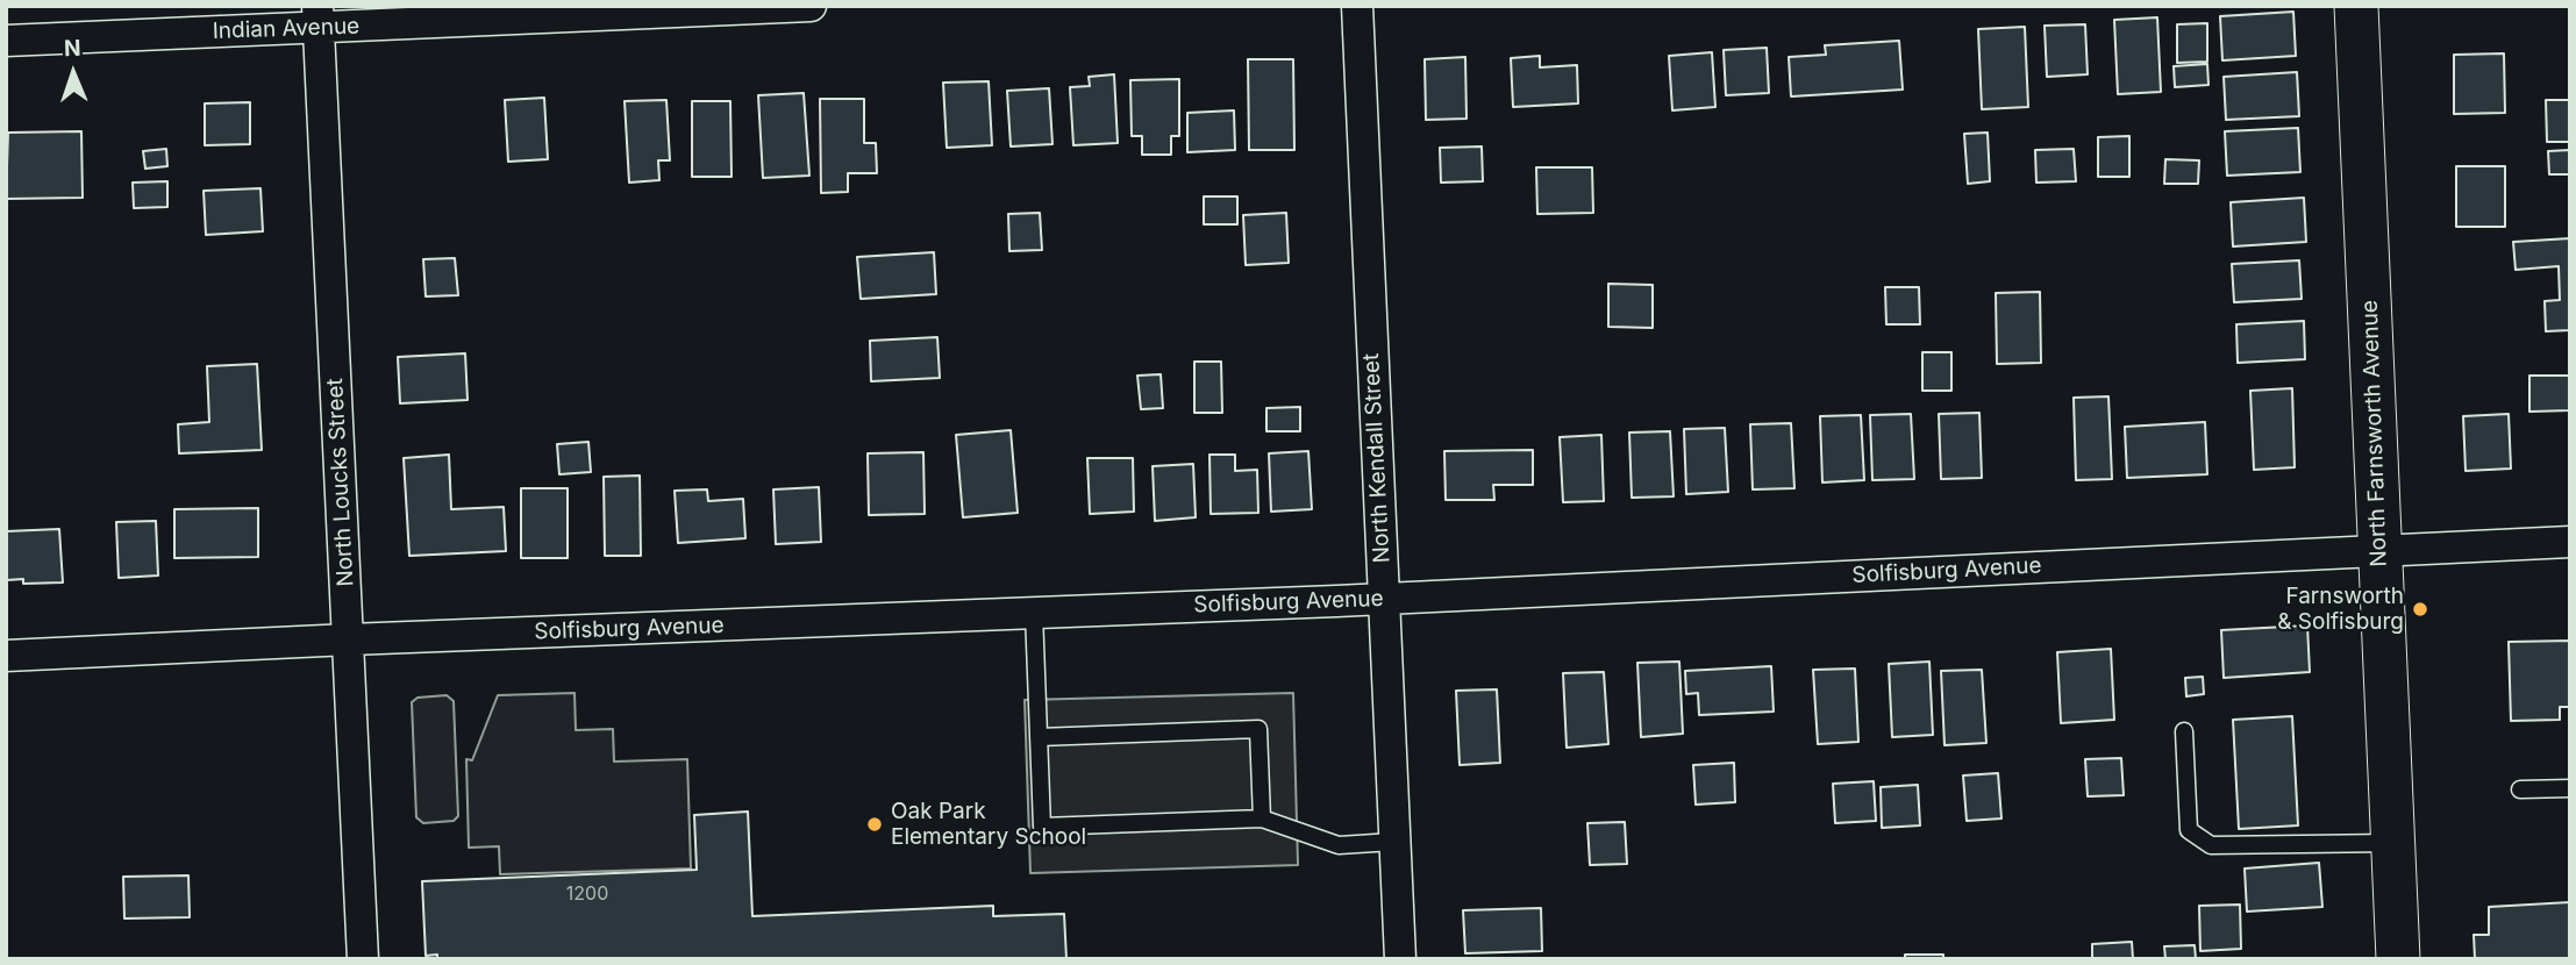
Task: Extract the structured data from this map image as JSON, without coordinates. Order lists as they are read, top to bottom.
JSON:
{
  "streets": {
    "main road": ["North Farnsworth Avenue"],
    "street": [
      "Indian Avenue",
      "North Kendall Street",
      "North Loucks Street",
      "Solfisburg Avenue"
    ]
  },
  "crossings": [
    ["Indian Avenue", "North Loucks Street"],
    ["North Farnsworth Avenue", "Solfisburg Avenue"],
    ["North Kendall Street", "Solfisburg Avenue"],
    ["North Loucks Street", "Solfisburg Avenue"]
  ],
  "places": ["Farnsworth & Solfisburg", "Oak Park Elementary School"],
  "house_numbers": ["1200"],
  "north": "top"
}
